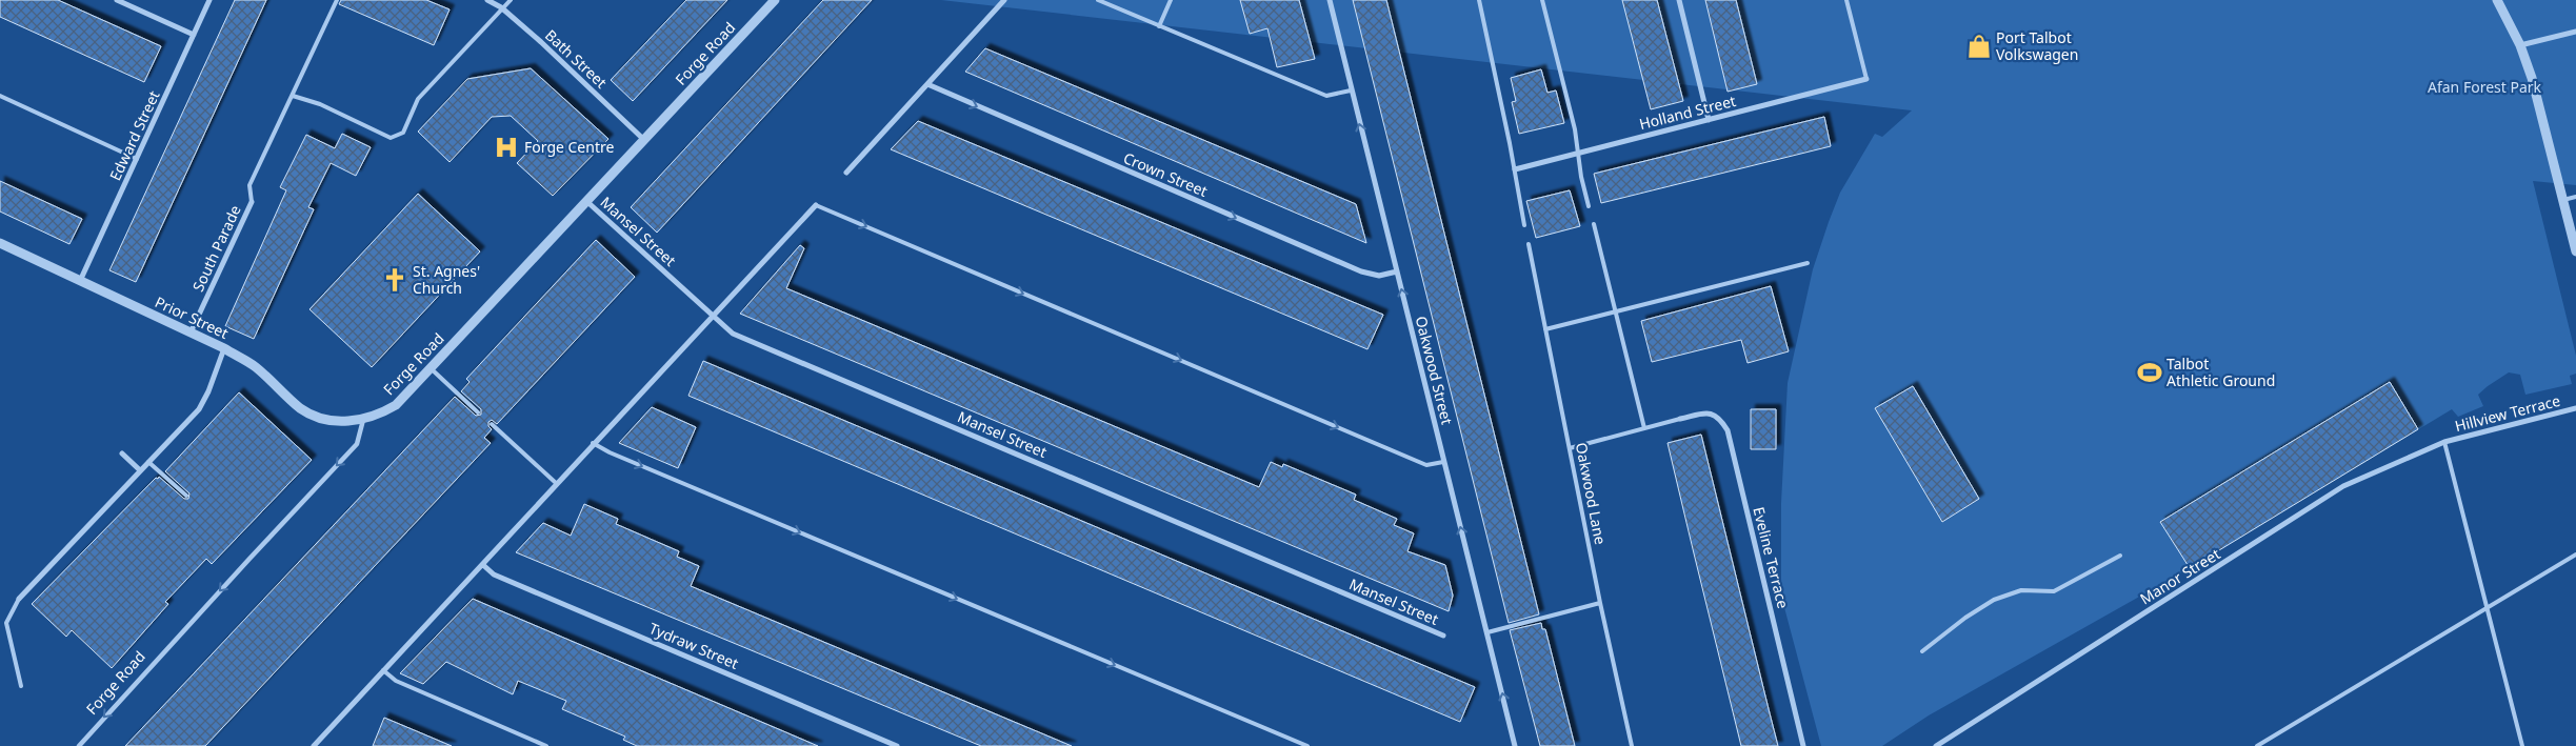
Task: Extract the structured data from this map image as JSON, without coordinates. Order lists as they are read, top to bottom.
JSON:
{
  "streets": {
    "street": [
      "Forge Road",
      "Bath Street",
      "Holland Street",
      "Edward Street",
      "Crown Street",
      "Mansel Street",
      "South Parade",
      "Prior Street",
      "Oakwood Street",
      "Hillview Terrace",
      "Eveline Terrace",
      "Manor Street",
      "Tydraw Street"
    ],
    "lane": ["Oakwood Lane"]
  },
  "crossings": [
    ["Forge Road", "Bath Street"],
    ["Forge Road", "Mansel Street"],
    ["Forge Road", "Prior Street"],
    ["Edward Street", "Prior Street"],
    ["Crown Street", "Oakwood Street"],
    ["South Parade", "Prior Street"],
    ["Hillview Terrace", "Manor Street"]
  ],
  "one_way": ["Forge Road", "Crown Street", "Oakwood Street"],
  "parks": ["Afan Forest Park"],
  "places": {
    "shop": ["Port Talbot Volkswagen"],
    "hospital": ["Forge Centre"],
    "church": ["St. Agnes' Church"],
    "sports": ["Talbot Athletic Ground"]
  }
}
